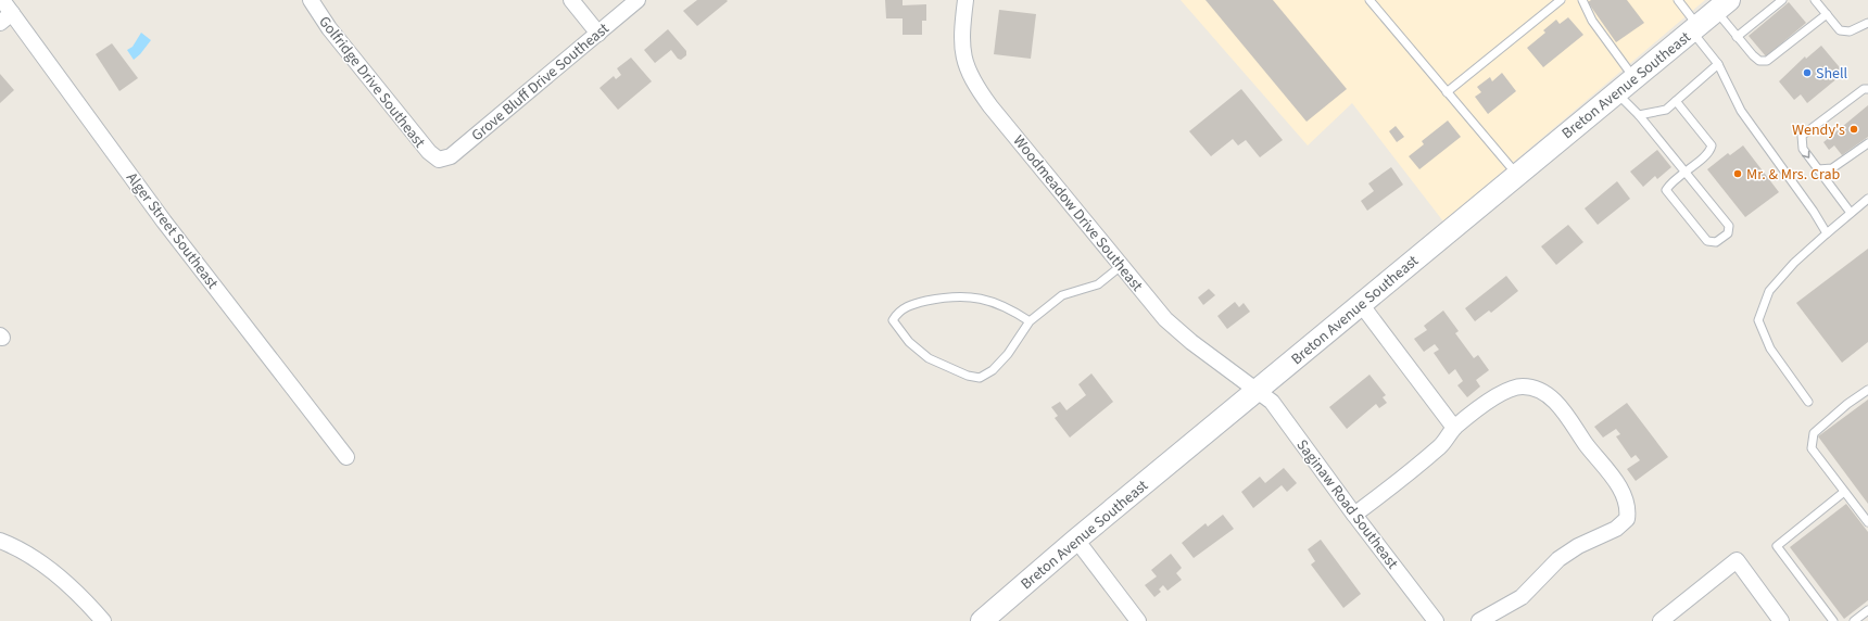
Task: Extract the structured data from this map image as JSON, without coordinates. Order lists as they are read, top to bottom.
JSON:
{
  "streets": {
    "main road": ["Breton Avenue Southeast"],
    "street": [
      "Golfridge Drive Southeast",
      "Grove Bluff Drive Southeast",
      "Woodmeadow Drive Southeast",
      "Alger Street Southeast",
      "Saginaw Road Southeast"
    ]
  },
  "crossings": [
    ["Golfridge Drive Southeast", "Grove Bluff Drive Southeast"],
    ["Breton Avenue Southeast", "Woodmeadow Drive Southeast"],
    ["Breton Avenue Southeast", "Saginaw Road Southeast"],
    ["Woodmeadow Drive Southeast", "Saginaw Road Southeast"]
  ],
  "places": ["Shell", "Wendy's", "Mr. & Mrs. Crab"]
}
